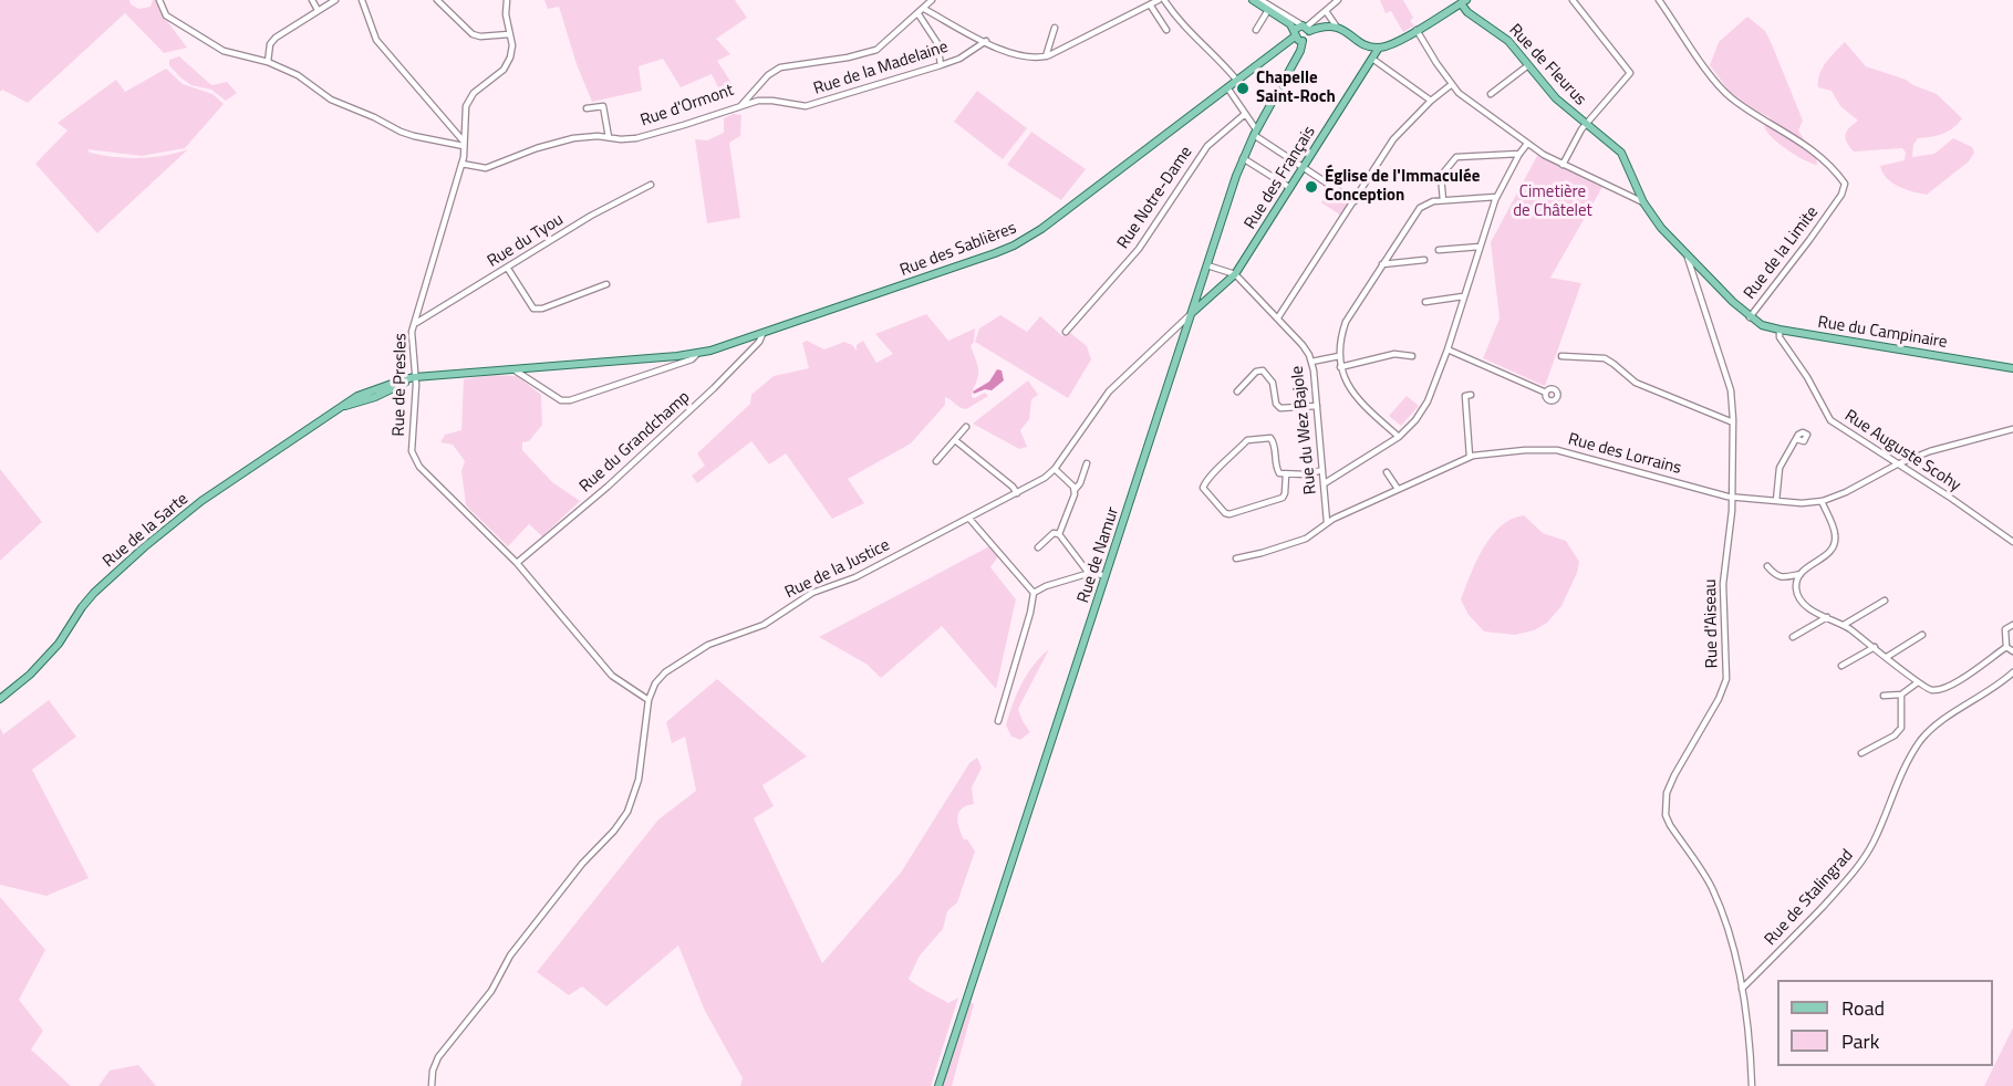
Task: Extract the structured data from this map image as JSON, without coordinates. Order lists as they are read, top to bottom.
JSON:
{
  "streets": {
    "main road": [
      "Rue de Fleurus",
      "Rue des Français",
      "Rue des Sablières",
      "Rue du Campinaire",
      "Rue de la Sarte",
      "Rue de Namur"
    ],
    "street": [
      "Rue de la Madelaine",
      "Rue d'Ormont",
      "Rue Notre-Dame",
      "Rue du Tyou",
      "Rue de la Limite",
      "Rue de Presles",
      "Rue du Wez Bajole",
      "Rue du Grandchamp",
      "Rue Auguste Scohy",
      "Rue des Lorrains",
      "Rue de la Justice",
      "Rue d'Aiseau",
      "Rue de Stalingrad"
    ]
  },
  "crossings": [
    ["Rue de Fleurus", "Rue de la Limite"],
    ["Rue de Fleurus", "Rue du Campinaire"],
    ["Rue de Fleurus", "Rue d'Aiseau"],
    ["Rue de la Madelaine", "Rue d'Ormont"],
    ["Rue d'Ormont", "Rue de Presles"],
    ["Rue des Français", "Rue du Wez Bajole"],
    ["Rue des Français", "Rue de Namur"],
    ["Rue des Français", "Rue de la Justice"],
    ["Rue du Tyou", "Rue de Presles"],
    ["Rue des Sablières", "Rue de Presles"],
    ["Rue des Sablières", "Rue du Grandchamp"],
    ["Rue des Sablières", "Rue de la Sarte"],
    ["Rue des Sablières", "Rue de Namur"],
    ["Rue de la Limite", "Rue du Campinaire"],
    ["Rue du Campinaire", "Rue Auguste Scohy"],
    ["Rue de Presles", "Rue du Grandchamp"],
    ["Rue de Presles", "Rue de la Sarte"],
    ["Rue de Presles", "Rue de la Justice"],
    ["Rue du Wez Bajole", "Rue des Lorrains"],
    ["Rue du Wez Bajole", "Rue de Namur"],
    ["Rue Auguste Scohy", "Rue des Lorrains"],
    ["Rue des Lorrains", "Rue d'Aiseau"],
    ["Rue de Namur", "Rue de la Justice"],
    ["Rue d'Aiseau", "Rue de Stalingrad"]
  ],
  "parks": ["Cimetière de Châtelet"],
  "places": ["Chapelle Saint-Roch", "Église de l'Immaculée Conception"],
  "legend": ["Road", "Park"]
}
